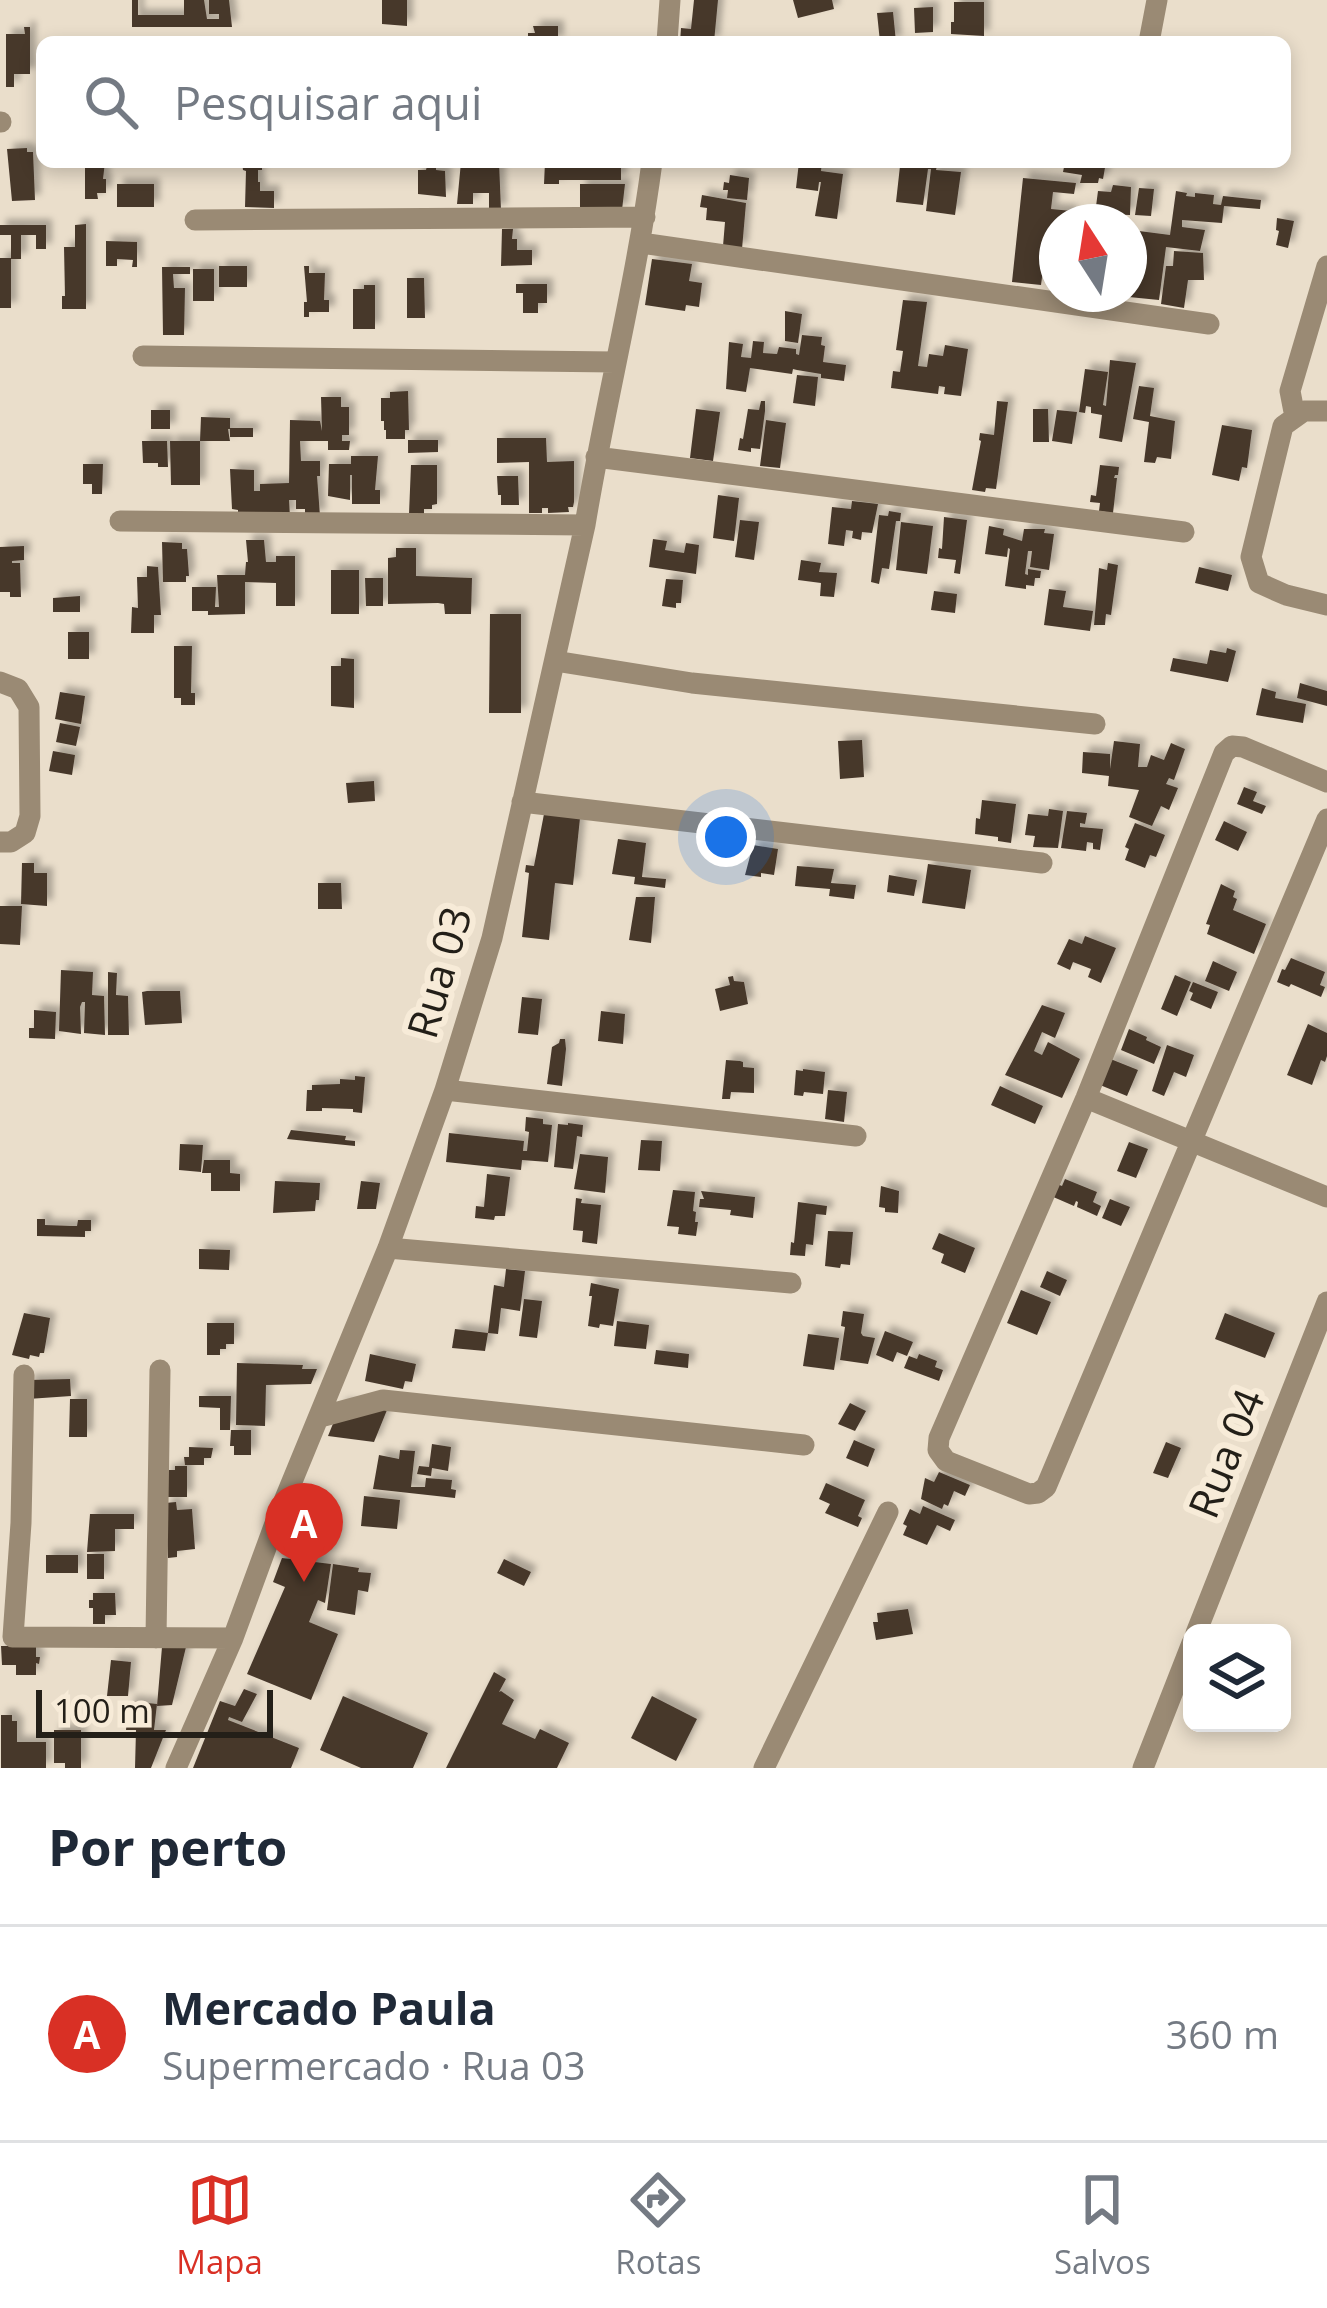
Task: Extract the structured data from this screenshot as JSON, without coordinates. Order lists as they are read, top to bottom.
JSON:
{
  "streets": {
    "street": ["Rua 03", "Rua 04"]
  },
  "scale_bar": "100 m",
  "north": "top",
  "page": {
    "search": "Pesquisar aqui",
    "pins": "A",
    "scale": "100 m",
    "heading": "Por perto",
    "list": [
      {
        "mark": "A",
        "name": "Mercado Paula",
        "note": "Supermercado · Rua 03",
        "value": "360 m"
      }
    ],
    "nav": ["Mapa", "Rotas", "Salvos"]
  }
}
